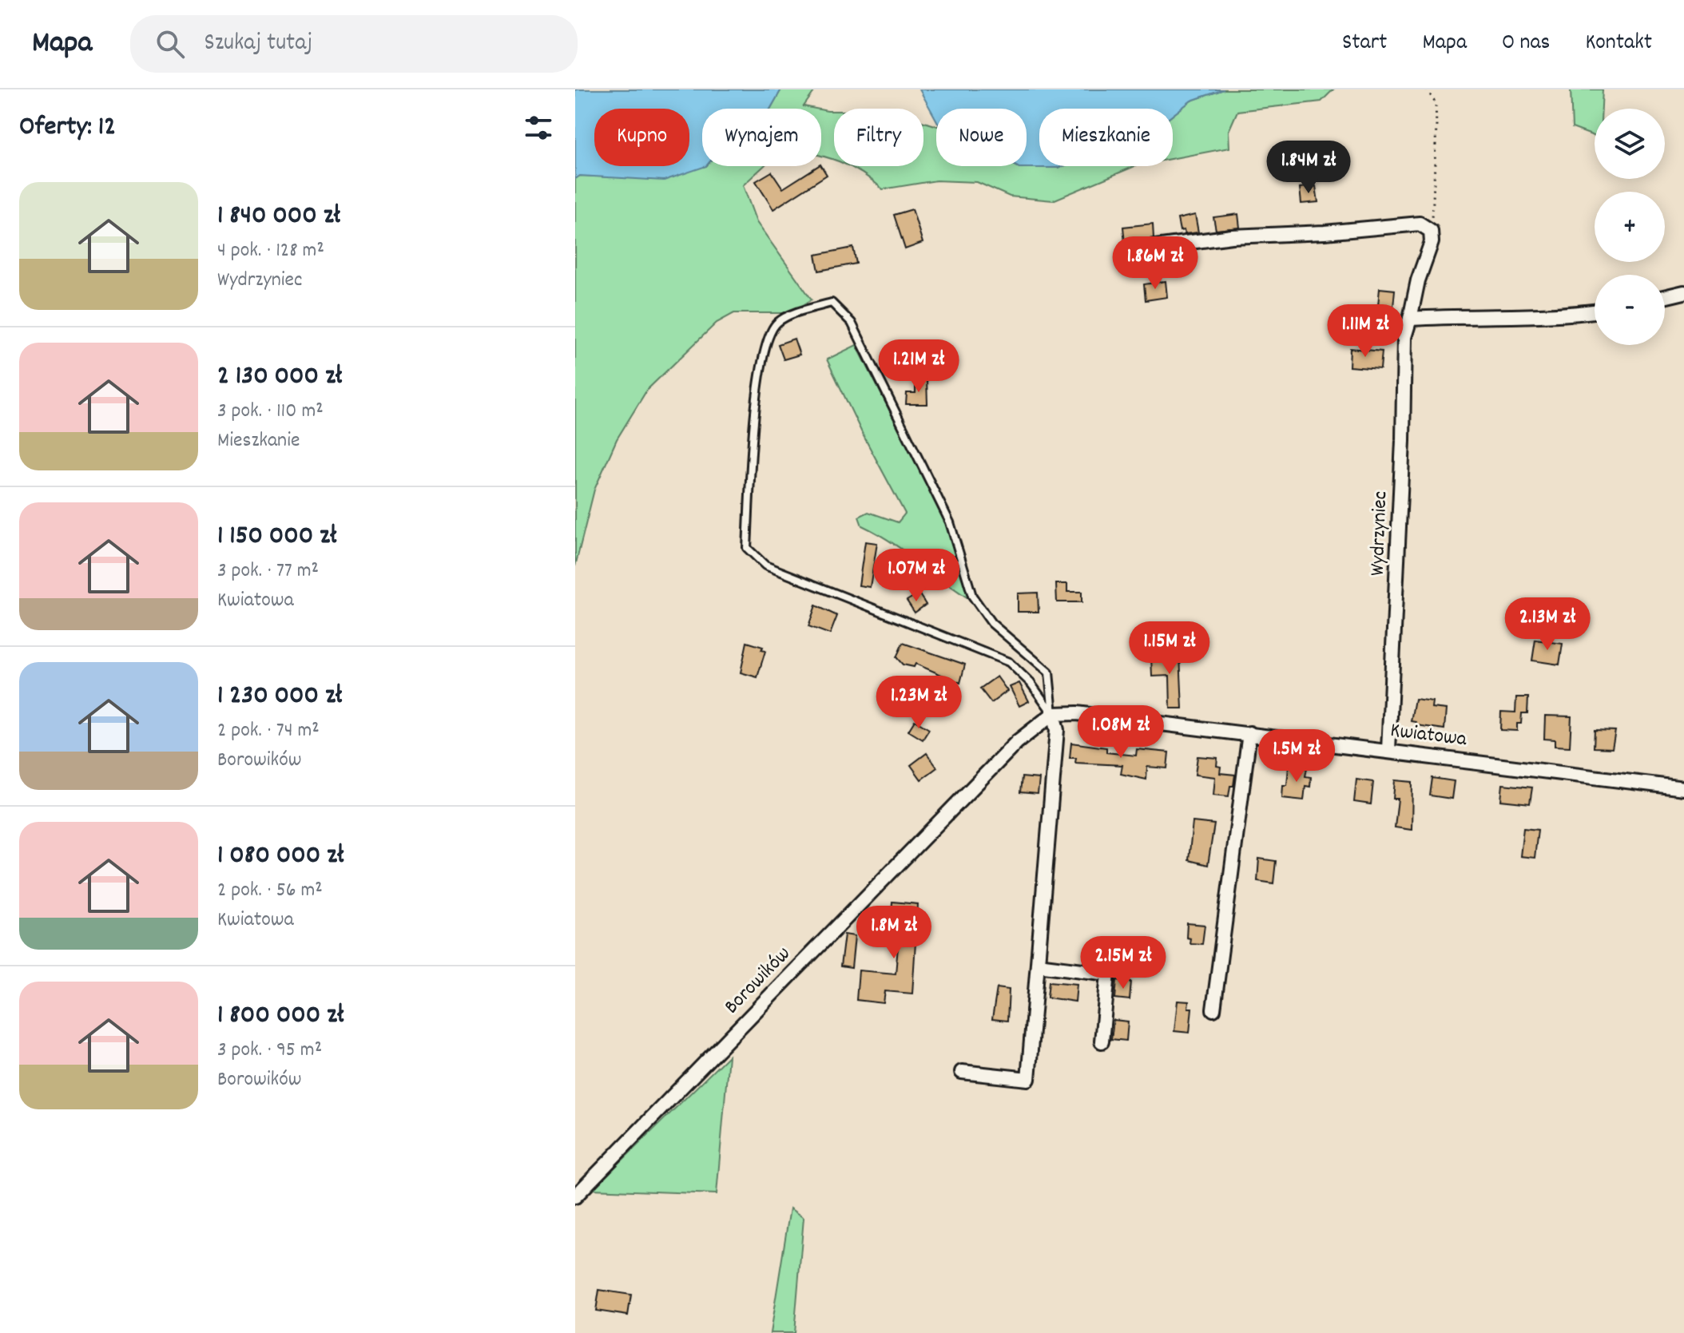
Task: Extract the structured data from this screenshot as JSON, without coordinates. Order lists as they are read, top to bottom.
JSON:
{
  "streets": {
    "street": ["Wydrzyniec", "Kwiatowa", "Borowików"]
  },
  "crossings": [
    ["Wydrzyniec", "Kwiatowa"],
    ["Kwiatowa", "Borowików"]
  ],
  "page": {
    "header": "Mapa",
    "search": "Szukaj tutaj",
    "nav": [
      "Start",
      "Mapa",
      "O nas",
      "Kontakt"
    ],
    "heading": "Oferty: 12",
    "map_buttons": ["+", "−"],
    "chip": [
      "Kupno",
      "Wynajem",
      "Filtry",
      "Nowe",
      "Mieszkanie"
    ],
    "price": [
      "1.84M zł",
      "1.86M zł",
      "1.11M zł",
      "1.21M zł",
      "1.07M zł",
      "2.13M zł",
      "1.15M zł",
      "1.23M zł",
      "1.08M zł",
      "1.5M zł",
      "1.8M zł",
      "2.15M zł"
    ],
    "list": [
      {
        "name": "1 840 000 zł",
        "note": "4 pok. · 128 m² · Wydrzyniec"
      },
      {
        "name": "2 130 000 zł",
        "note": "3 pok. · 110 m² · Mieszkanie"
      },
      {
        "name": "1 150 000 zł",
        "note": "3 pok. · 77 m² · Kwiatowa"
      },
      {
        "name": "1 230 000 zł",
        "note": "2 pok. · 74 m² · Borowików"
      },
      {
        "name": "1 080 000 zł",
        "note": "2 pok. · 56 m² · Kwiatowa"
      },
      {
        "name": "1 800 000 zł",
        "note": "3 pok. · 95 m² · Borowików"
      }
    ]
  }
}
